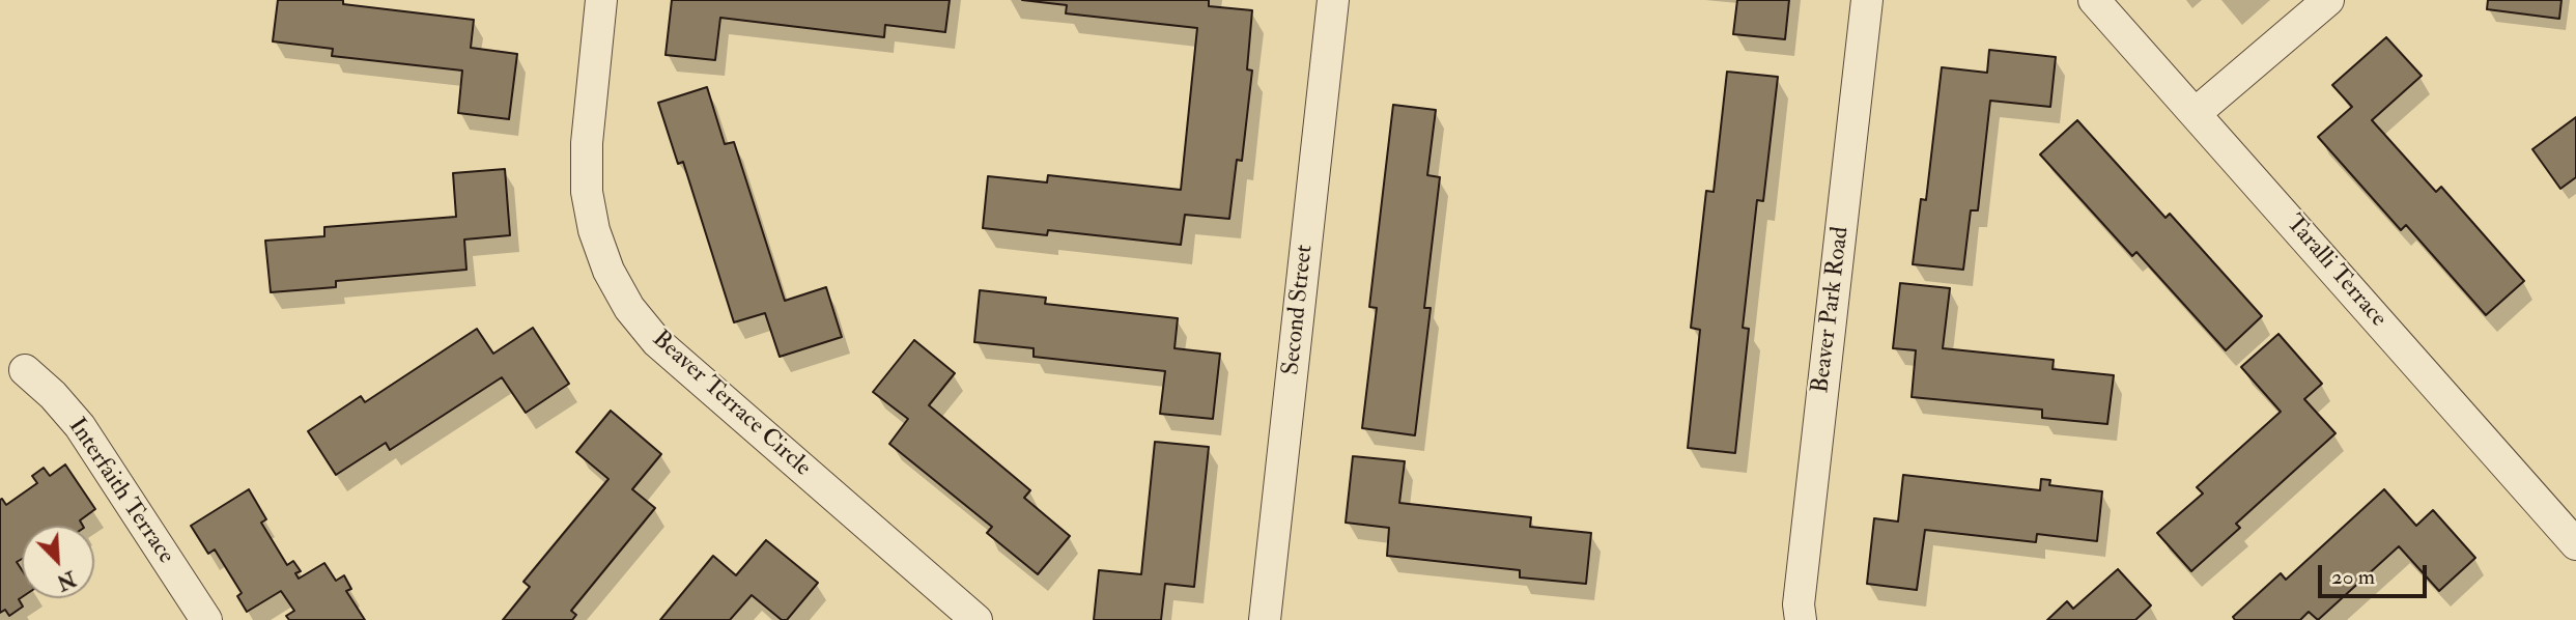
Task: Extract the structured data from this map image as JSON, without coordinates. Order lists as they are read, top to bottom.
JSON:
{
  "streets": {
    "street": [
      "Taralli Terrace",
      "Second Street",
      "Beaver Park Road",
      "Beaver Terrace Circle",
      "Interfaith Terrace"
    ]
  },
  "scale_bar": "20 m",
  "north": "bottom right"
}
